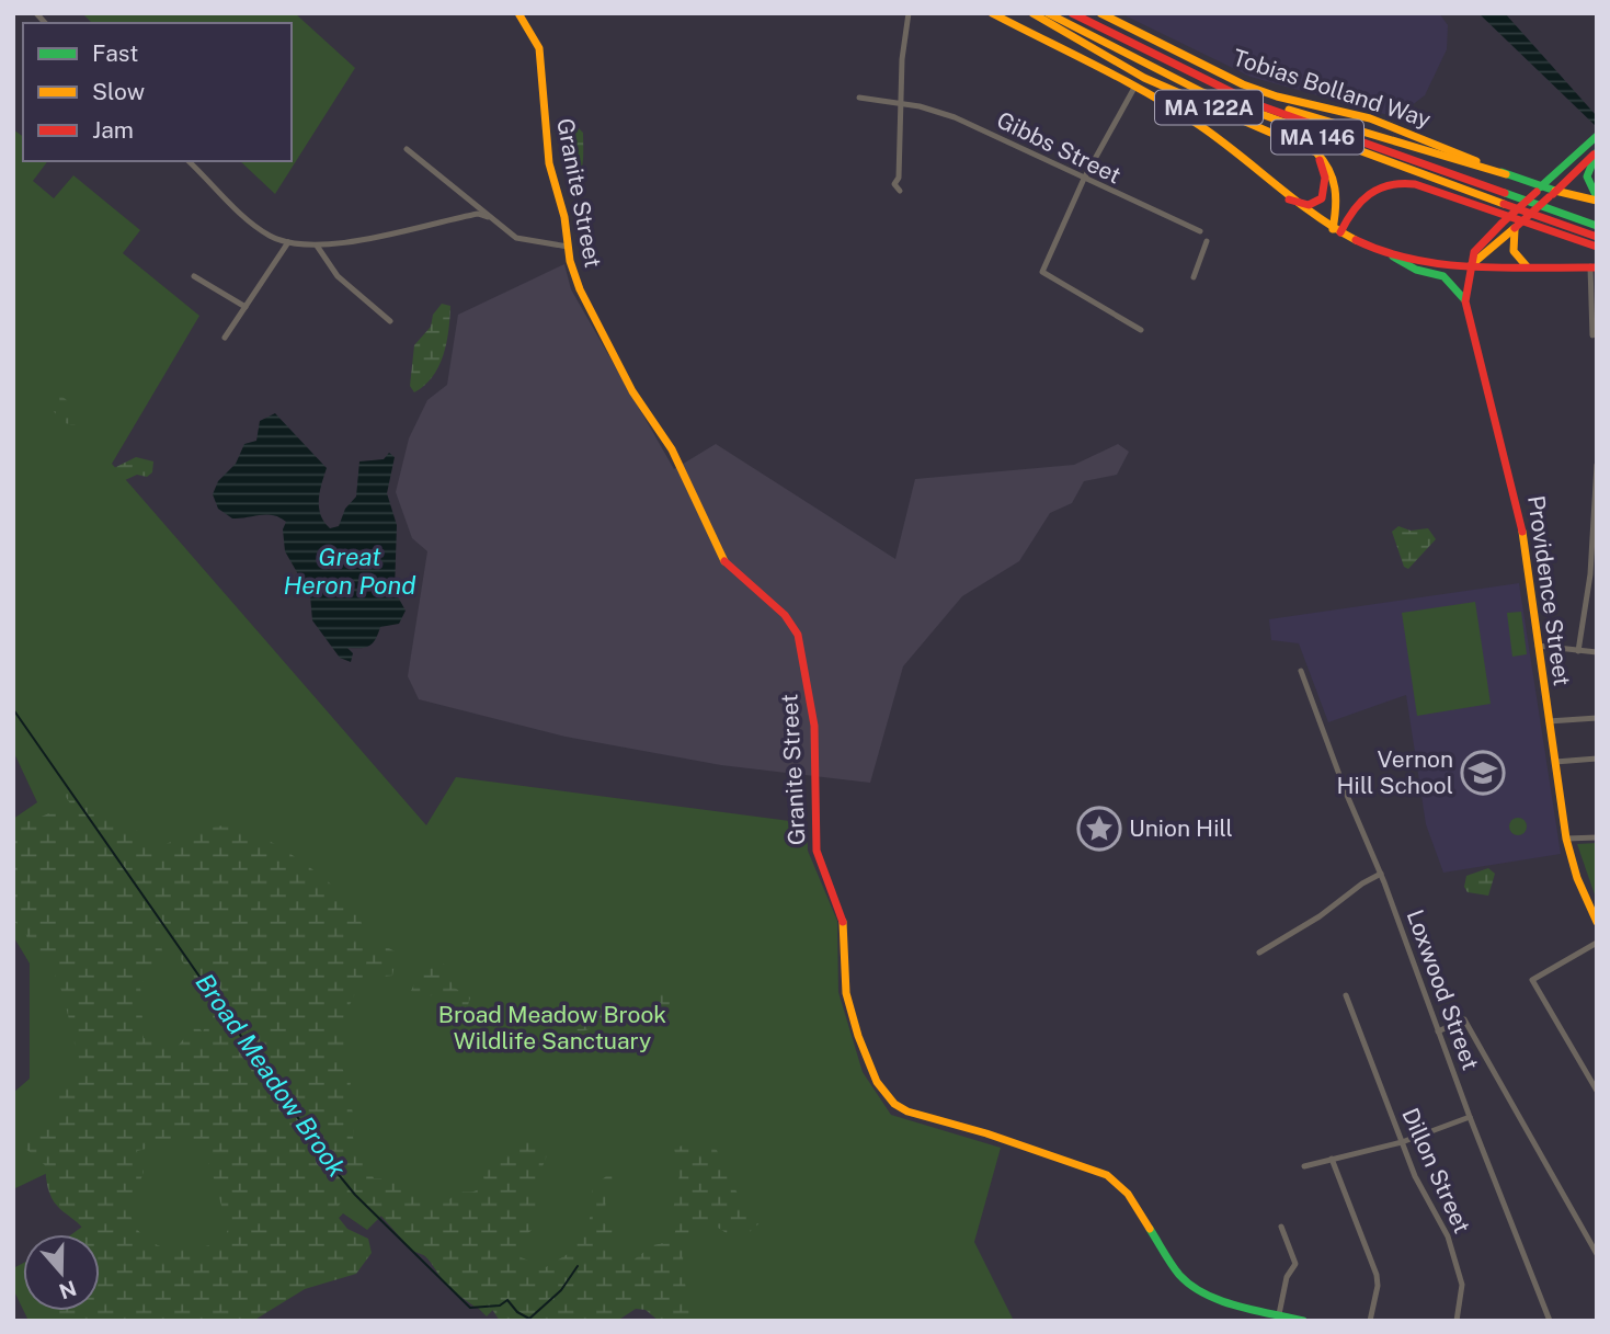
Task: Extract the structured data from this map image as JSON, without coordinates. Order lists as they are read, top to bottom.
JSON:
{
  "streets": {
    "main road": [
      "Tobias Bolland Way",
      "MA 122A",
      "MA 146",
      "Granite Street",
      "Providence Street"
    ],
    "street": ["Gibbs Street", "Loxwood Street", "Dillon Street"]
  },
  "crossings": [
    ["Tobias Bolland Way", "MA 122A"],
    ["MA 122A", "MA 146"]
  ],
  "water": ["Great Heron Pond", "Broad Meadow Brook"],
  "parks": ["Broad Meadow Brook Wildlife Sanctuary"],
  "places": {
    "school or university": ["Vernon Hill School"],
    "place": ["Union Hill"]
  },
  "legend": ["Fast", "Slow", "Jam"],
  "north": "bottom"
}
